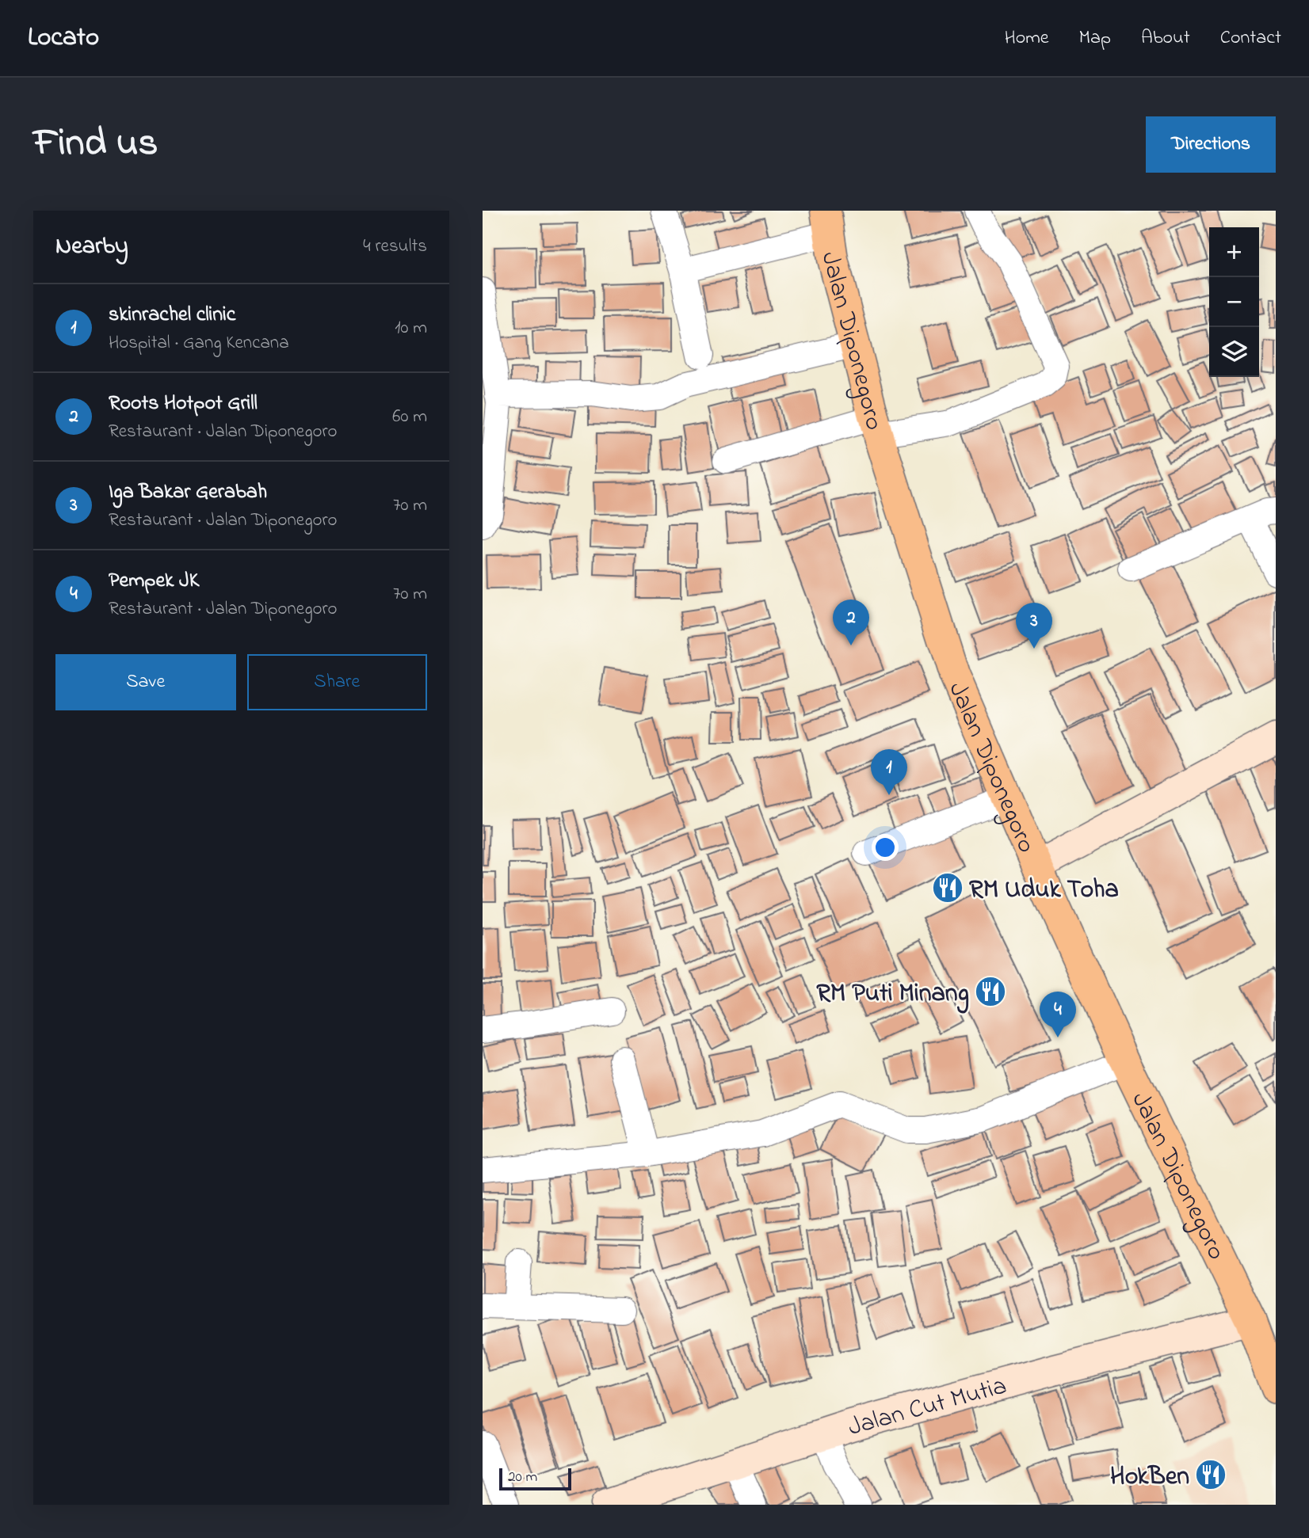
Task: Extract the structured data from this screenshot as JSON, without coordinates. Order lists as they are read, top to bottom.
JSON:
{
  "streets": {
    "main road": ["Jalan Diponegoro", "Jalan Cut Mutia"]
  },
  "crossings": [
    ["Jalan Diponegoro", "Jalan Cut Mutia"]
  ],
  "places": {
    "restaurant": ["RM Uduk Toha", "RM Puti Minang", "HokBen"]
  },
  "scale_bar": "20 m",
  "page": {
    "header": "Locato",
    "nav": [
      "Home",
      "Map",
      "About",
      "Contact"
    ],
    "title": "Find us",
    "buttons": [
      "Directions",
      ["Save", "Share"]
    ],
    "heading": ["Nearby", "4 results"],
    "map_buttons": ["+", "−"],
    "list": [
      {
        "mark": "1",
        "name": "skinrachel clinic",
        "note": "Hospital · Gang Kencana",
        "value": "10 m"
      },
      {
        "mark": "2",
        "name": "Roots Hotpot Grill",
        "note": "Restaurant · Jalan Diponegoro",
        "value": "60 m"
      },
      {
        "mark": "3",
        "name": "Iga Bakar Gerabah",
        "note": "Restaurant · Jalan Diponegoro",
        "value": "70 m"
      },
      {
        "mark": "4",
        "name": "Pempek JK",
        "note": "Restaurant · Jalan Diponegoro",
        "value": "70 m"
      }
    ],
    "pins": [
      "2",
      "3",
      "1",
      "4"
    ],
    "scale": "20 m"
  }
}
